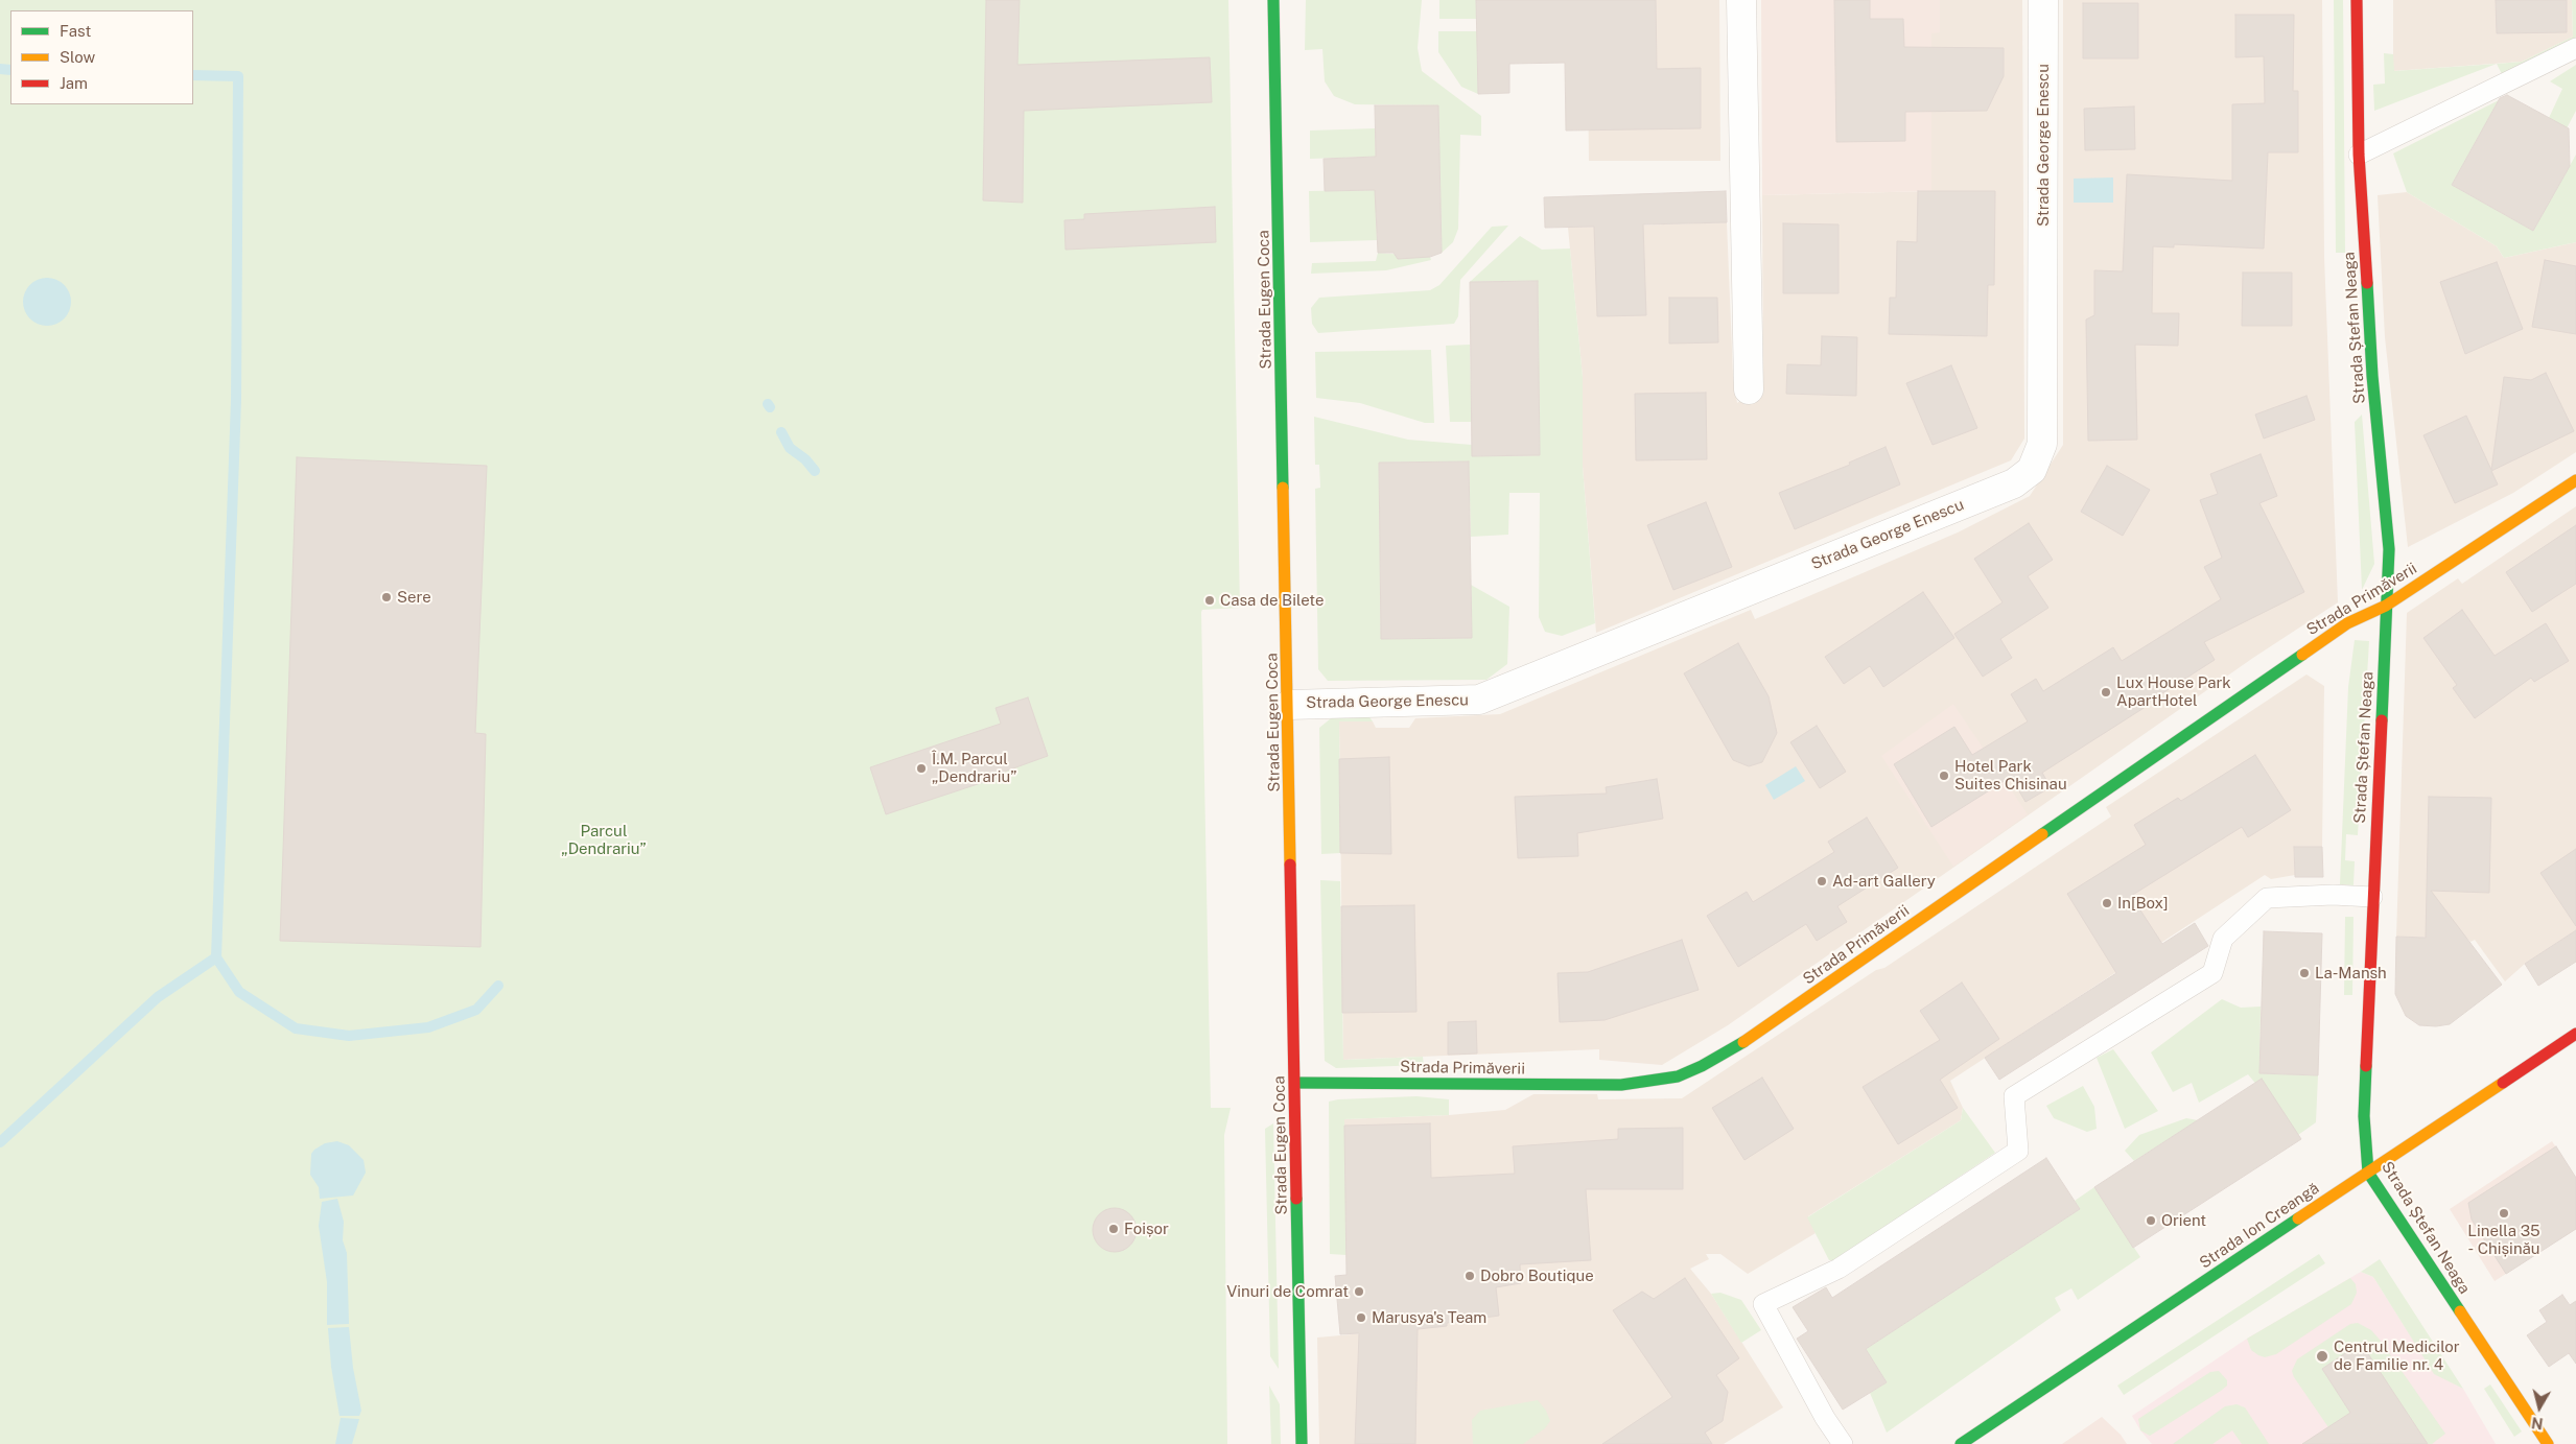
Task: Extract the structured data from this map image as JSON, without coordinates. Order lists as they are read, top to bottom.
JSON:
{
  "streets": {
    "street": [
      "Strada George Enescu",
      "Strada Eugen Coca",
      "Strada Ștefan Neaga",
      "Strada Primăverii",
      "Strada Ion Creangă"
    ]
  },
  "crossings": [
    ["Strada George Enescu", "Strada Eugen Coca"],
    ["Strada Eugen Coca", "Strada Primăverii"],
    ["Strada Ștefan Neaga", "Strada Primăverii"],
    ["Strada Ștefan Neaga", "Strada Ion Creangă"]
  ],
  "parks": ["Parcul „Dendrariu”"],
  "places": [
    "Sere",
    "Casa de Bilete",
    "Lux House Park ApartHotel",
    "Î.M. Parcul „Dendrariu”",
    "Hotel Park Suites Chisinau",
    "Ad-art Gallery",
    "In[Box]",
    "La-Mansh",
    "Linella 35 - Chișinău",
    "Orient",
    "Foișor",
    "Dobro Boutique",
    "Vinuri de Comrat",
    "Marusya's Team",
    "Centrul Medicilor de Familie nr. 4"
  ],
  "legend": ["Fast", "Slow", "Jam"],
  "north": "bottom"
}
